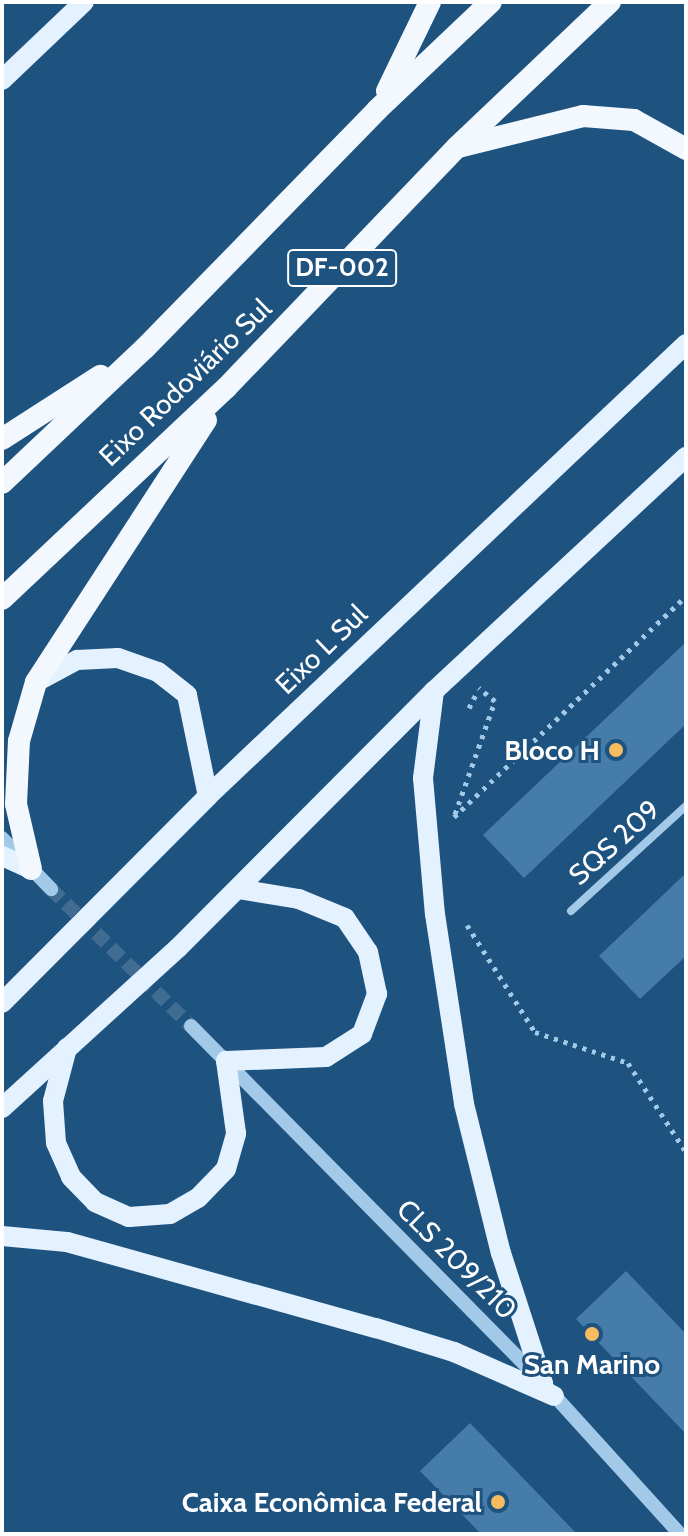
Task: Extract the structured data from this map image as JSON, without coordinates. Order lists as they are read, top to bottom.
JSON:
{
  "streets": {
    "highway": ["DF-002", "Eixo Rodoviário Sul"],
    "main road": ["Eixo L Sul"],
    "street": ["SQS 209", "CLS 209/210"]
  },
  "places": ["Bloco H", "San Marino", "Caixa Econômica Federal"]
}
